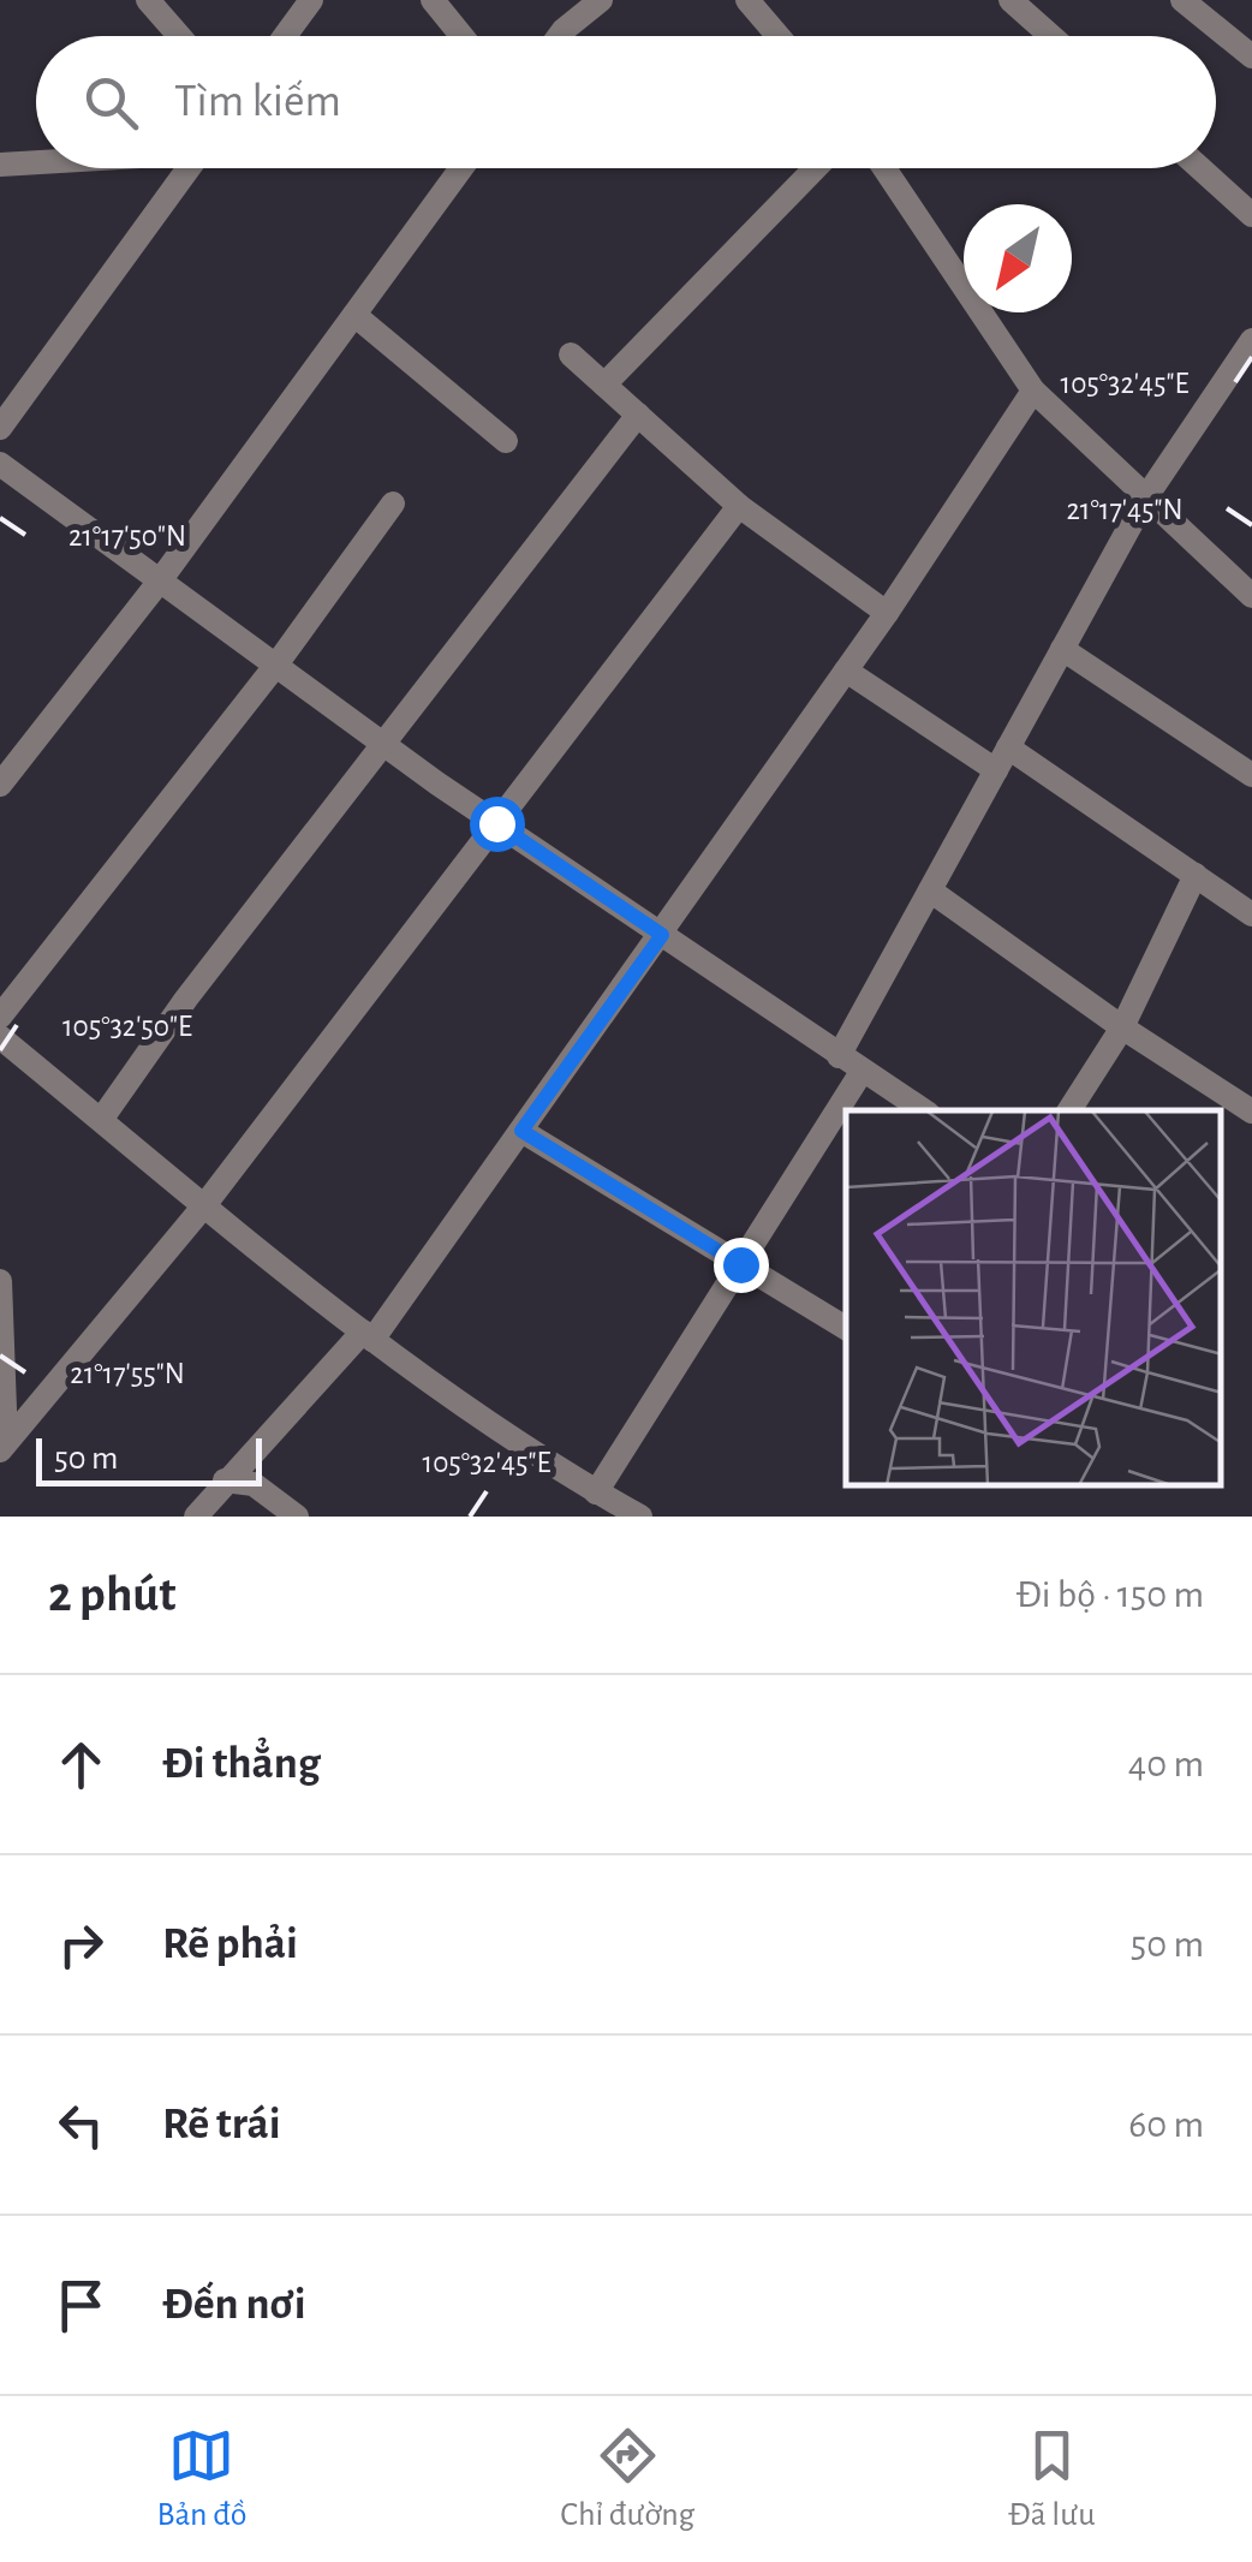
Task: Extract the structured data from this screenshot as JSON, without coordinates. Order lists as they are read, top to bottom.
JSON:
{
  "scale_bar": "50 m",
  "north": "bottom left",
  "page": {
    "search": "Tìm kiếm",
    "scale": "50 m",
    "heading": ["2 phút", "Đi bộ · 150 m"],
    "list": [
      ["Đi thẳng", "40 m"],
      ["Rẽ phải", "50 m"],
      ["Rẽ trái", "60 m"],
      "Đến nơi"
    ],
    "nav": ["Bản đồ", "Chỉ đường", "Đã lưu"]
  },
  "coordinates": [
    "105°32'45\"E",
    "21°17'45\"N",
    "21°17'50\"N",
    "105°32'50\"E",
    "21°17'55\"N"
  ]
}
